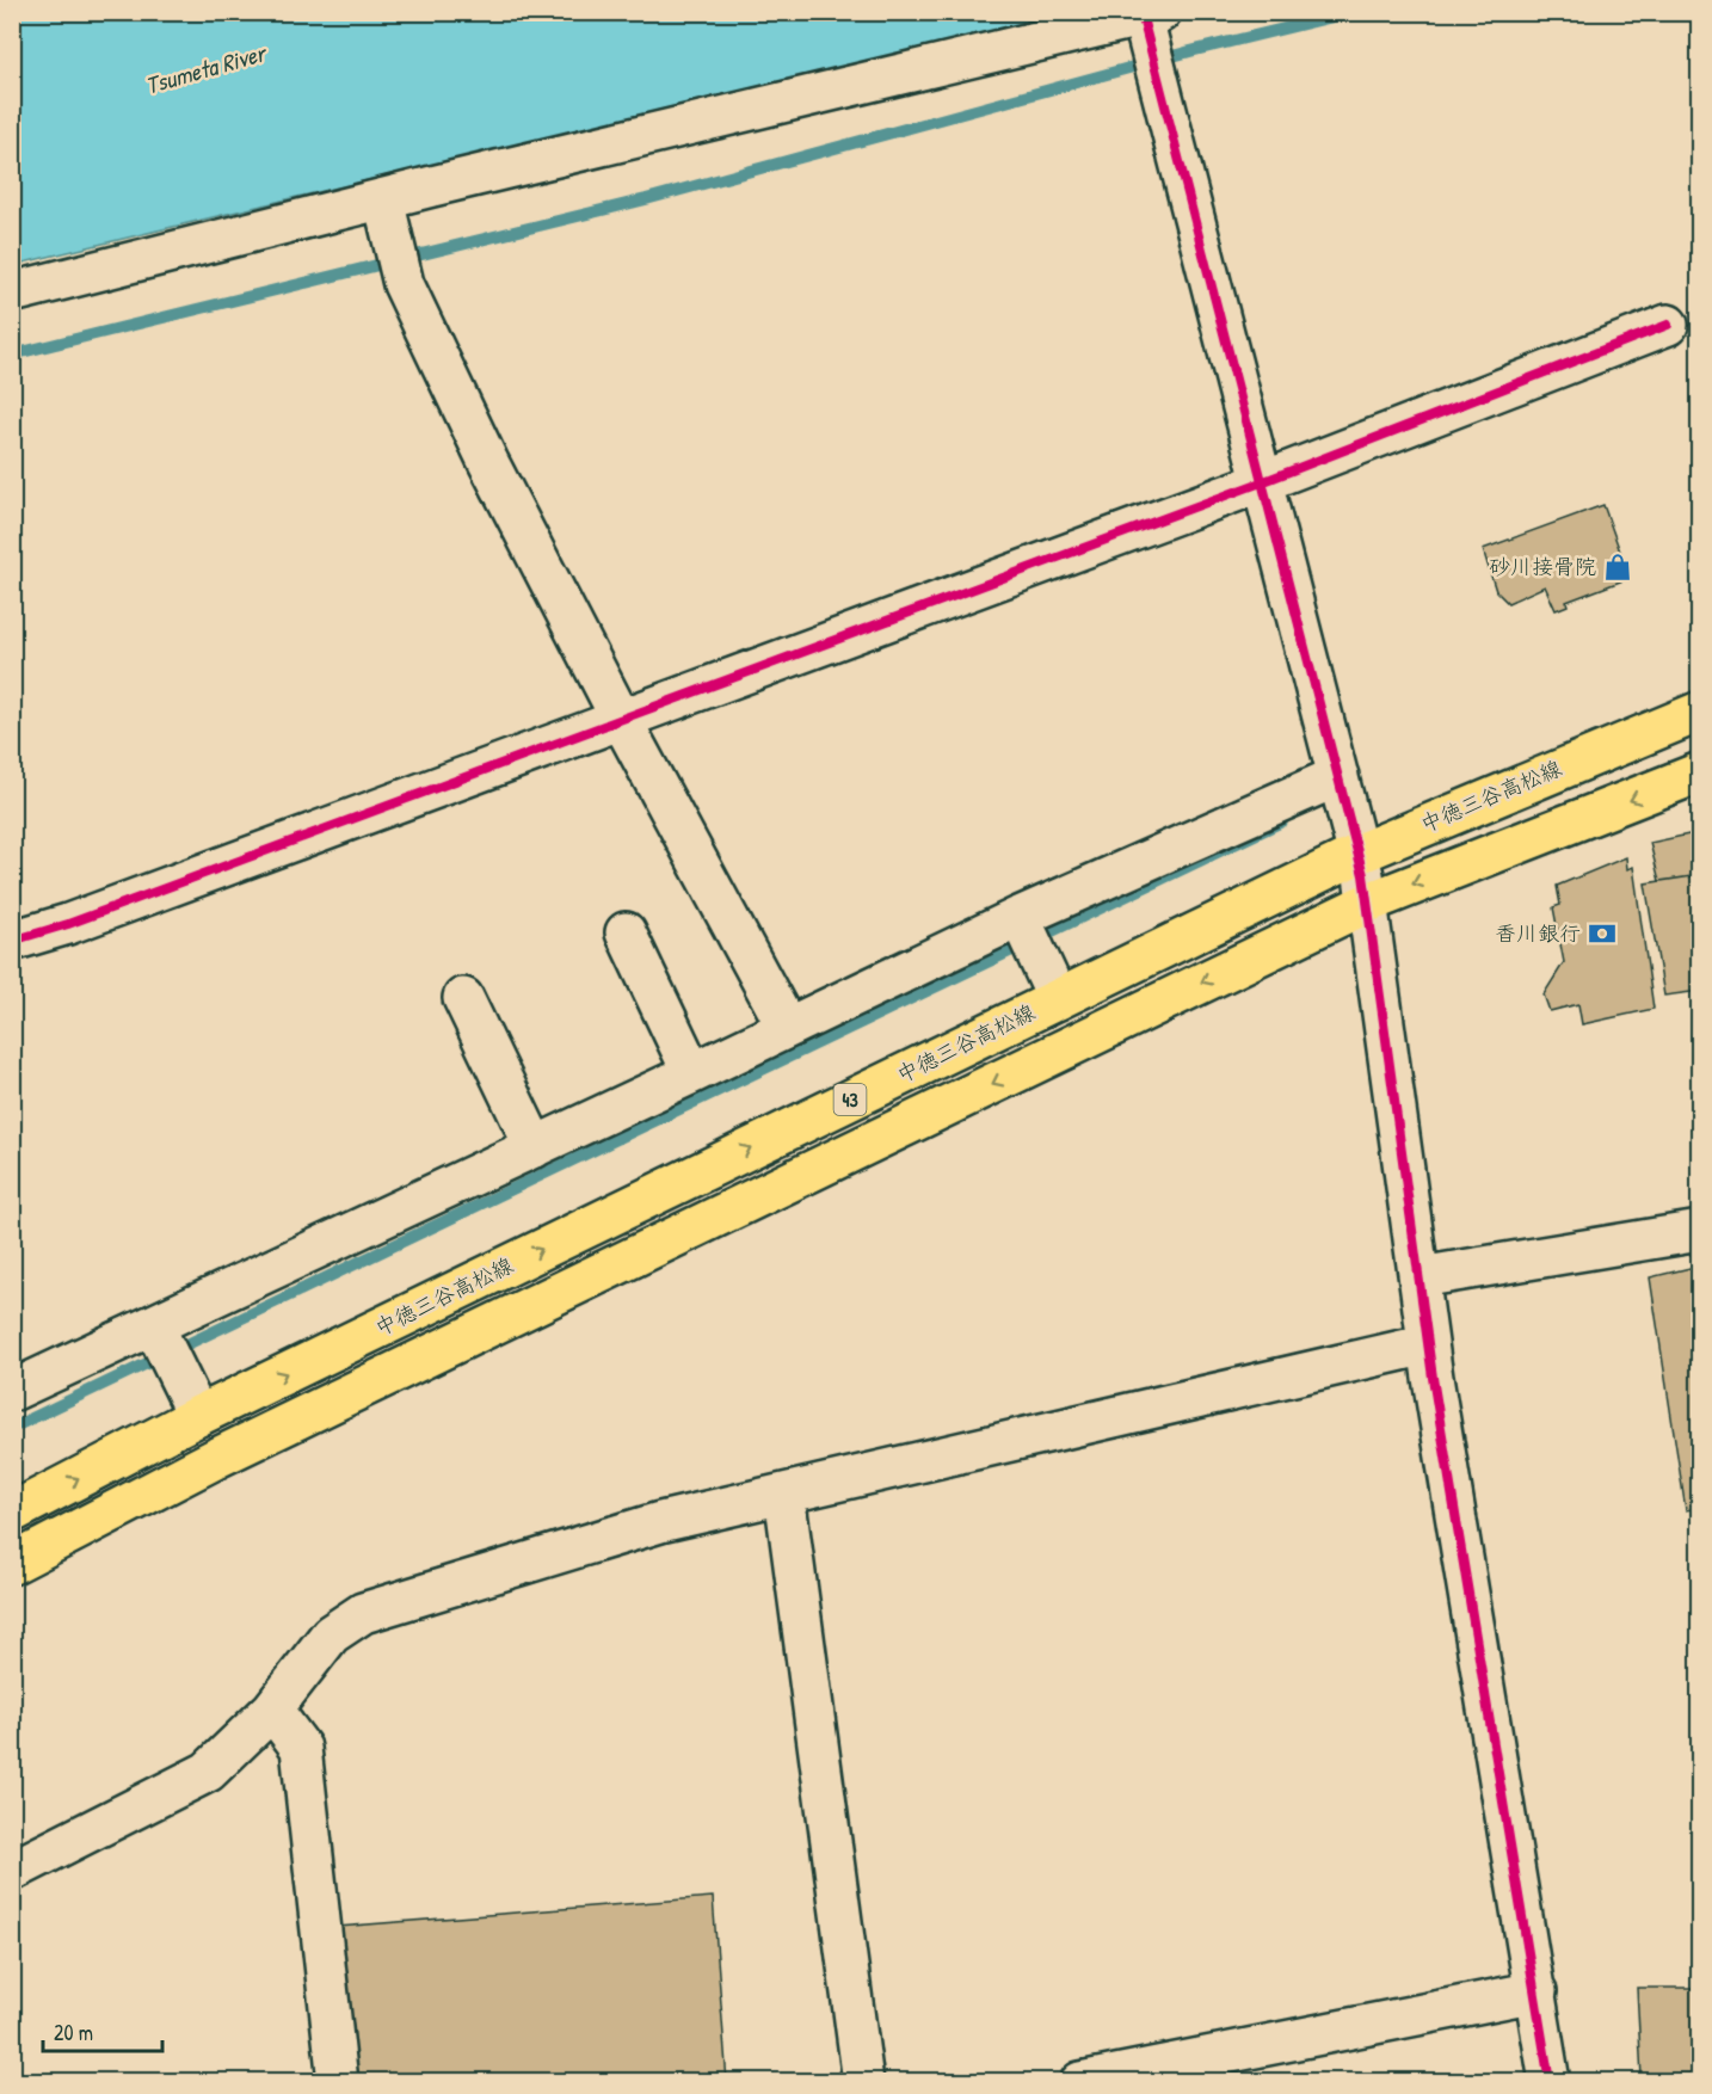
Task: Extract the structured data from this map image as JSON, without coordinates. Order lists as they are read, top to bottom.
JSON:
{
  "streets": {
    "main road": ["中徳三谷高松線", "43"]
  },
  "water": ["Tsumeta River"],
  "places": {
    "shop": ["砂川接骨院"],
    "bank": ["香川銀行"]
  },
  "scale_bar": "20 m"
}
